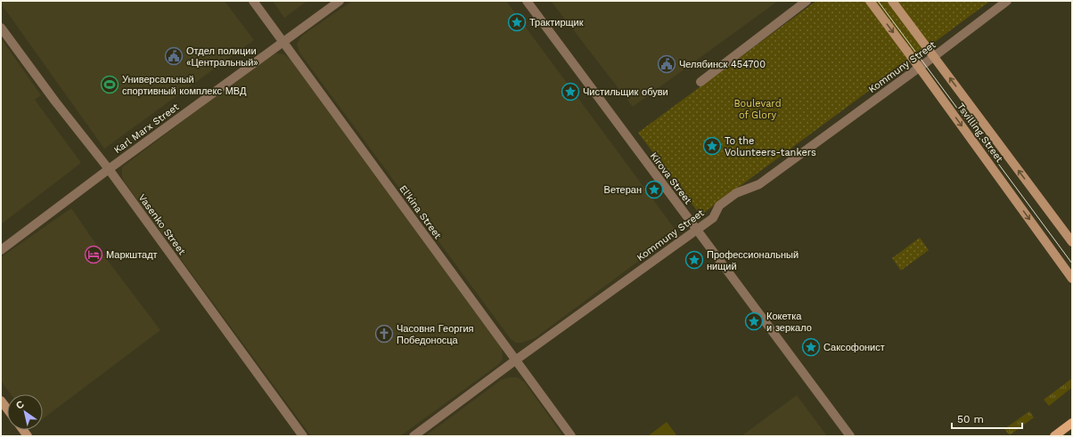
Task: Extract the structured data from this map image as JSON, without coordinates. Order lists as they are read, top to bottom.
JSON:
{
  "streets": {
    "main road": ["Tsvilling Street"],
    "street": [
      "Kommuny Street",
      "Karl Marx Street",
      "Kirova Street",
      "El'kina Street",
      "Vasenko Street"
    ]
  },
  "crossings": [
    ["Kommuny Street", "Tsvilling Street"],
    ["Kommuny Street", "Kirova Street"],
    ["Kommuny Street", "El'kina Street"],
    ["Karl Marx Street", "El'kina Street"],
    ["Karl Marx Street", "Vasenko Street"]
  ],
  "parks": ["Boulevard of Glory"],
  "places": {
    "place": [
      "Трактирщик",
      "Чистильщик обуви",
      "To the Volunteers-tankers",
      "Ветеран",
      "Профессиональный нищий",
      "Кокетка и зеркало",
      "Саксофонист"
    ],
    "public building": ["Отдел полиции «Центральный»", "Челябинск 454700"],
    "sports": ["Универсальный спортивный комплекс МВД"],
    "hotel": ["Маркштадт"],
    "church": ["Часовня Георгия Победоносца"]
  },
  "scale_bar": "50 m",
  "north": "top left"
}
